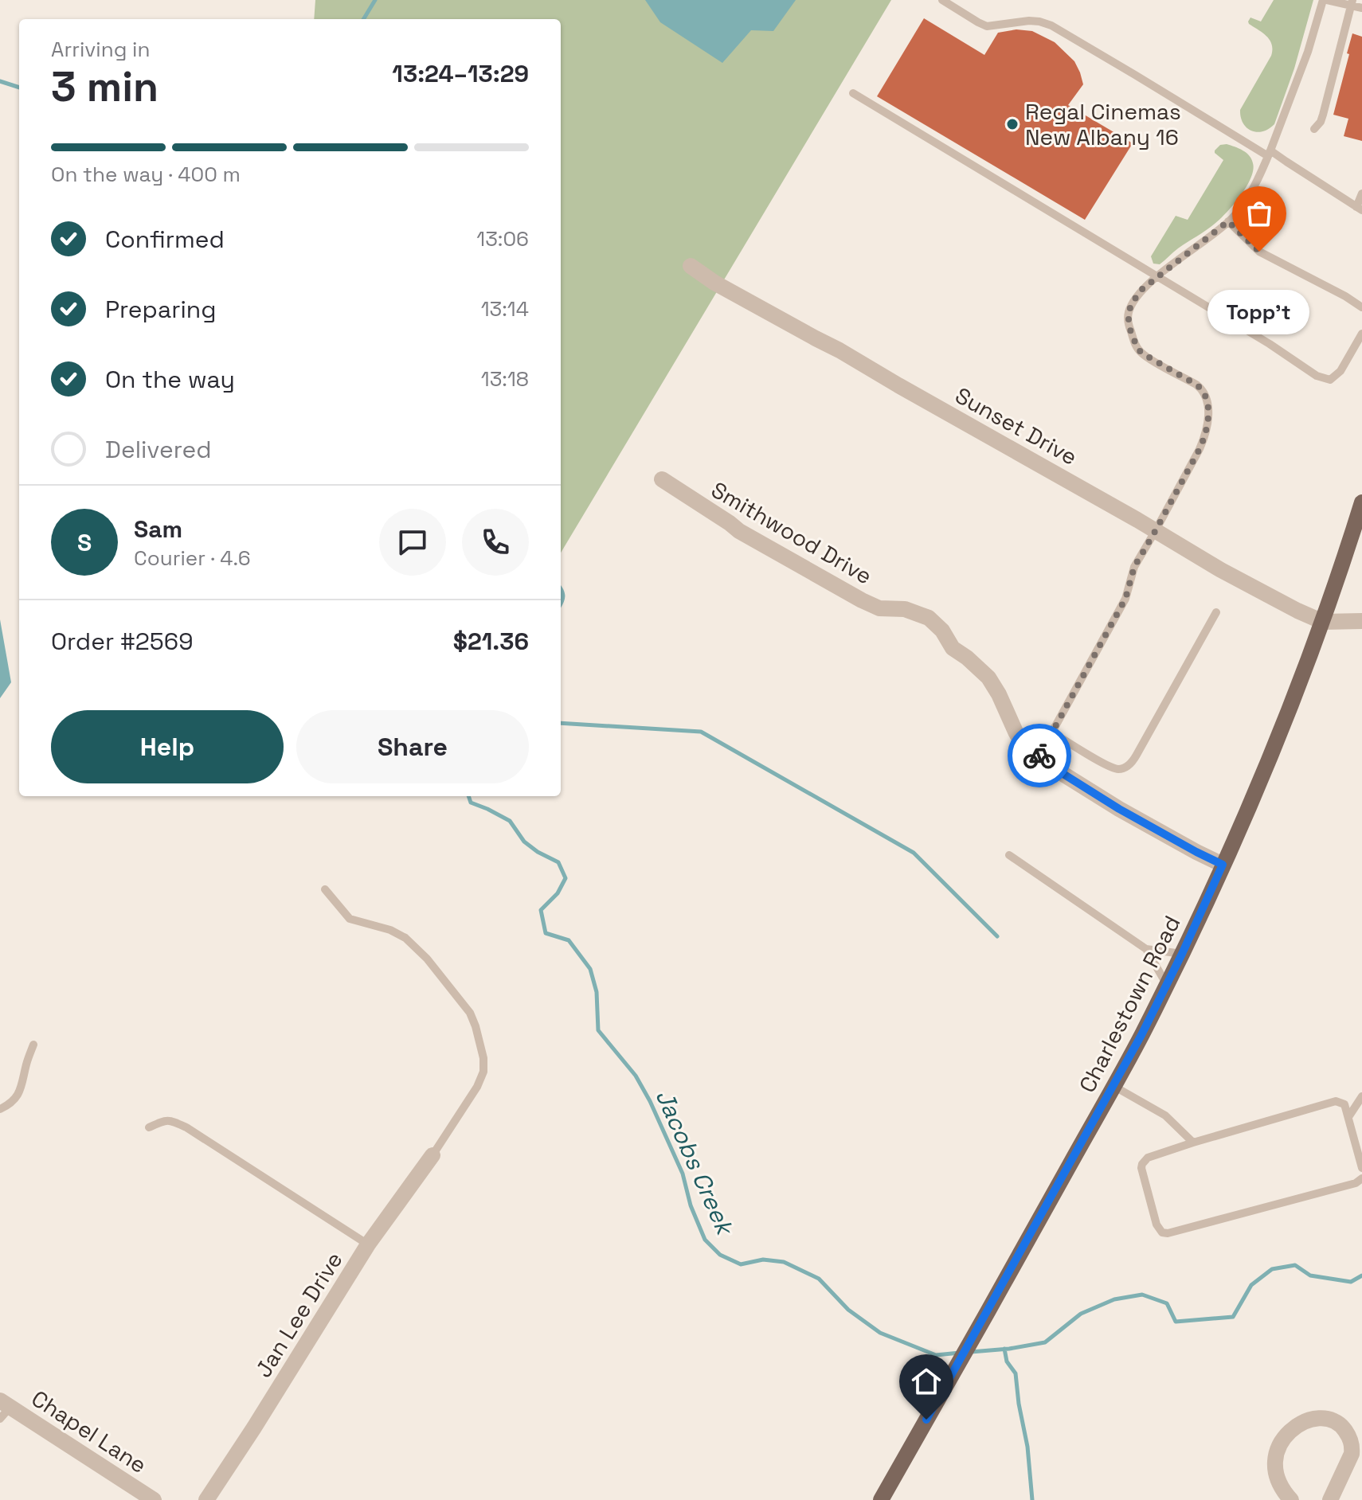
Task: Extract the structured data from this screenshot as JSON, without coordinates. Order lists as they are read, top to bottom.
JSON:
{
  "streets": {
    "main road": ["Charlestown Road"],
    "street": [
      "Sunset Drive",
      "Smithwood Drive",
      "Jan Lee Drive",
      "Chapel Lane"
    ]
  },
  "crossings": [
    ["Sunset Drive", "Charlestown Road"],
    ["Smithwood Drive", "Charlestown Road"]
  ],
  "water": ["Jacobs Creek"],
  "places": ["Regal Cinemas New Albany 16", "Topp't"],
  "page": {
    "heading": ["3 min", "Arriving in", "13:24–13:29"],
    "panel": [
      "Sam",
      "Courier · 4.6",
      "Order #2569",
      "$21.36"
    ],
    "bar": "On the way · 400 m",
    "list": [
      ["Confirmed", "13:06"],
      ["Preparing", "13:14"],
      ["On the way", "13:18"],
      "Delivered"
    ],
    "bubble": "Topp't",
    "round": "S",
    "buttons": ["Help", "Share"]
  }
}
